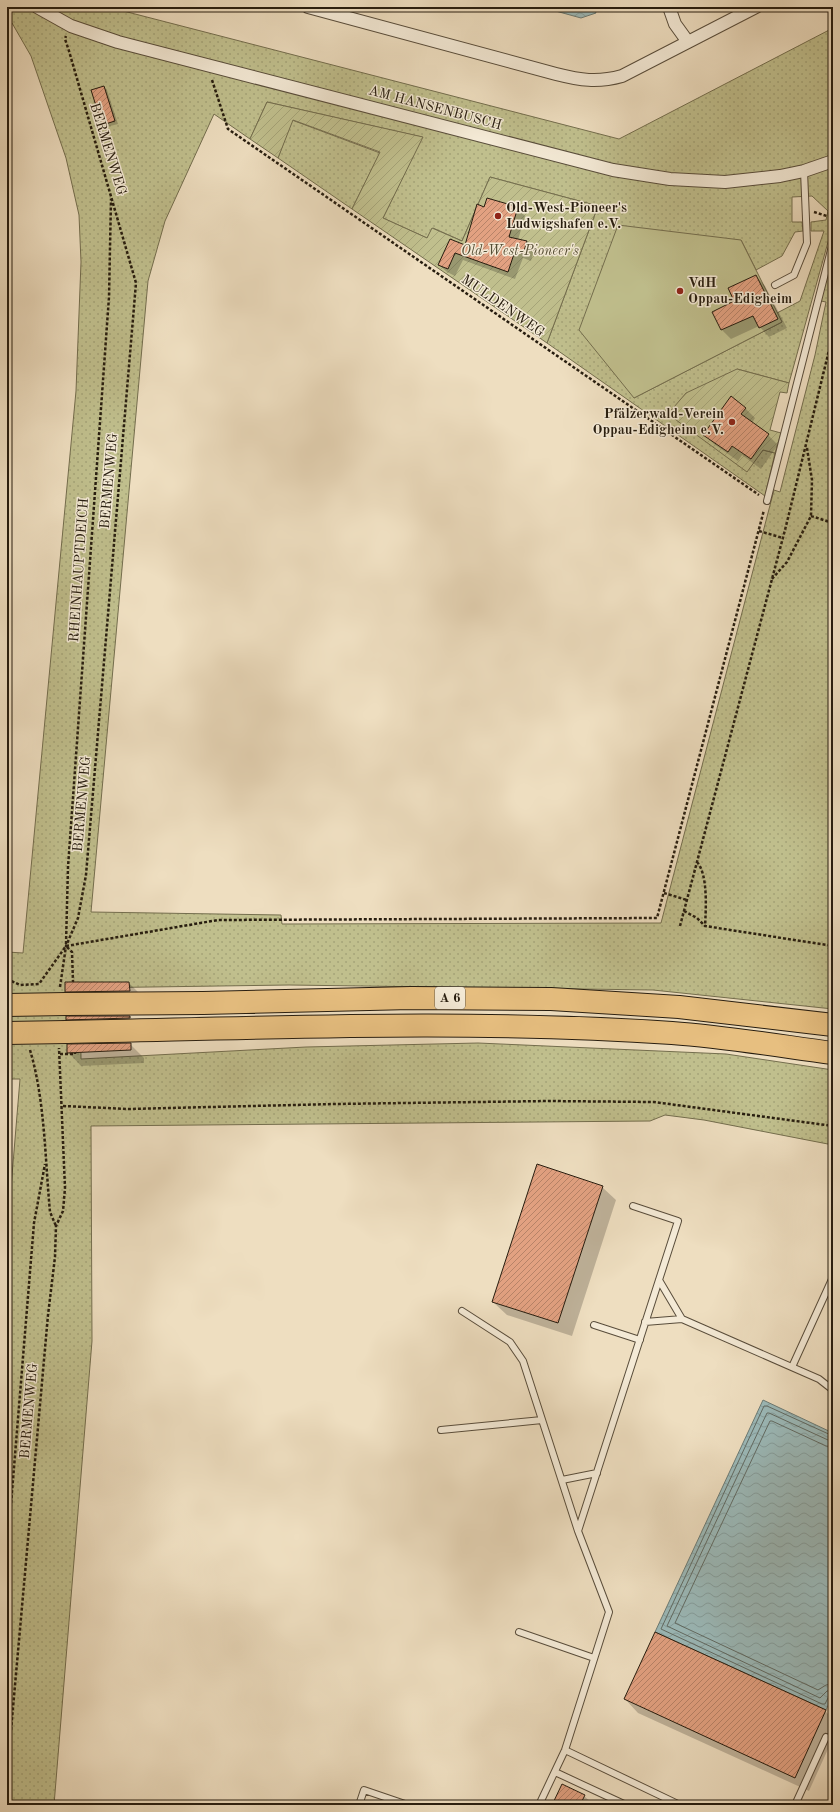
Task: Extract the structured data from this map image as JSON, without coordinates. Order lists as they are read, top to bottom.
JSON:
{
  "streets": {
    "highway": ["A 6"],
    "street": ["AM HANSENBUSCH"],
    "path": ["BERMENWEG", "MULDENWEG", "RHEINHAUPTDEICH"]
  },
  "crossings": [
    ["AM HANSENBUSCH", "BERMENWEG"],
    ["AM HANSENBUSCH", "MULDENWEG"],
    ["BERMENWEG", "RHEINHAUPTDEICH"],
    ["BERMENWEG", "A 6"]
  ],
  "parks": ["Old-West-Pioneer's"],
  "places": ["Old-West-Pioneer's Ludwigshafen e.V.", "VdH Oppau-Edigheim", "Pfälzerwald-Verein Oppau-Edigheim e.V."]
}
